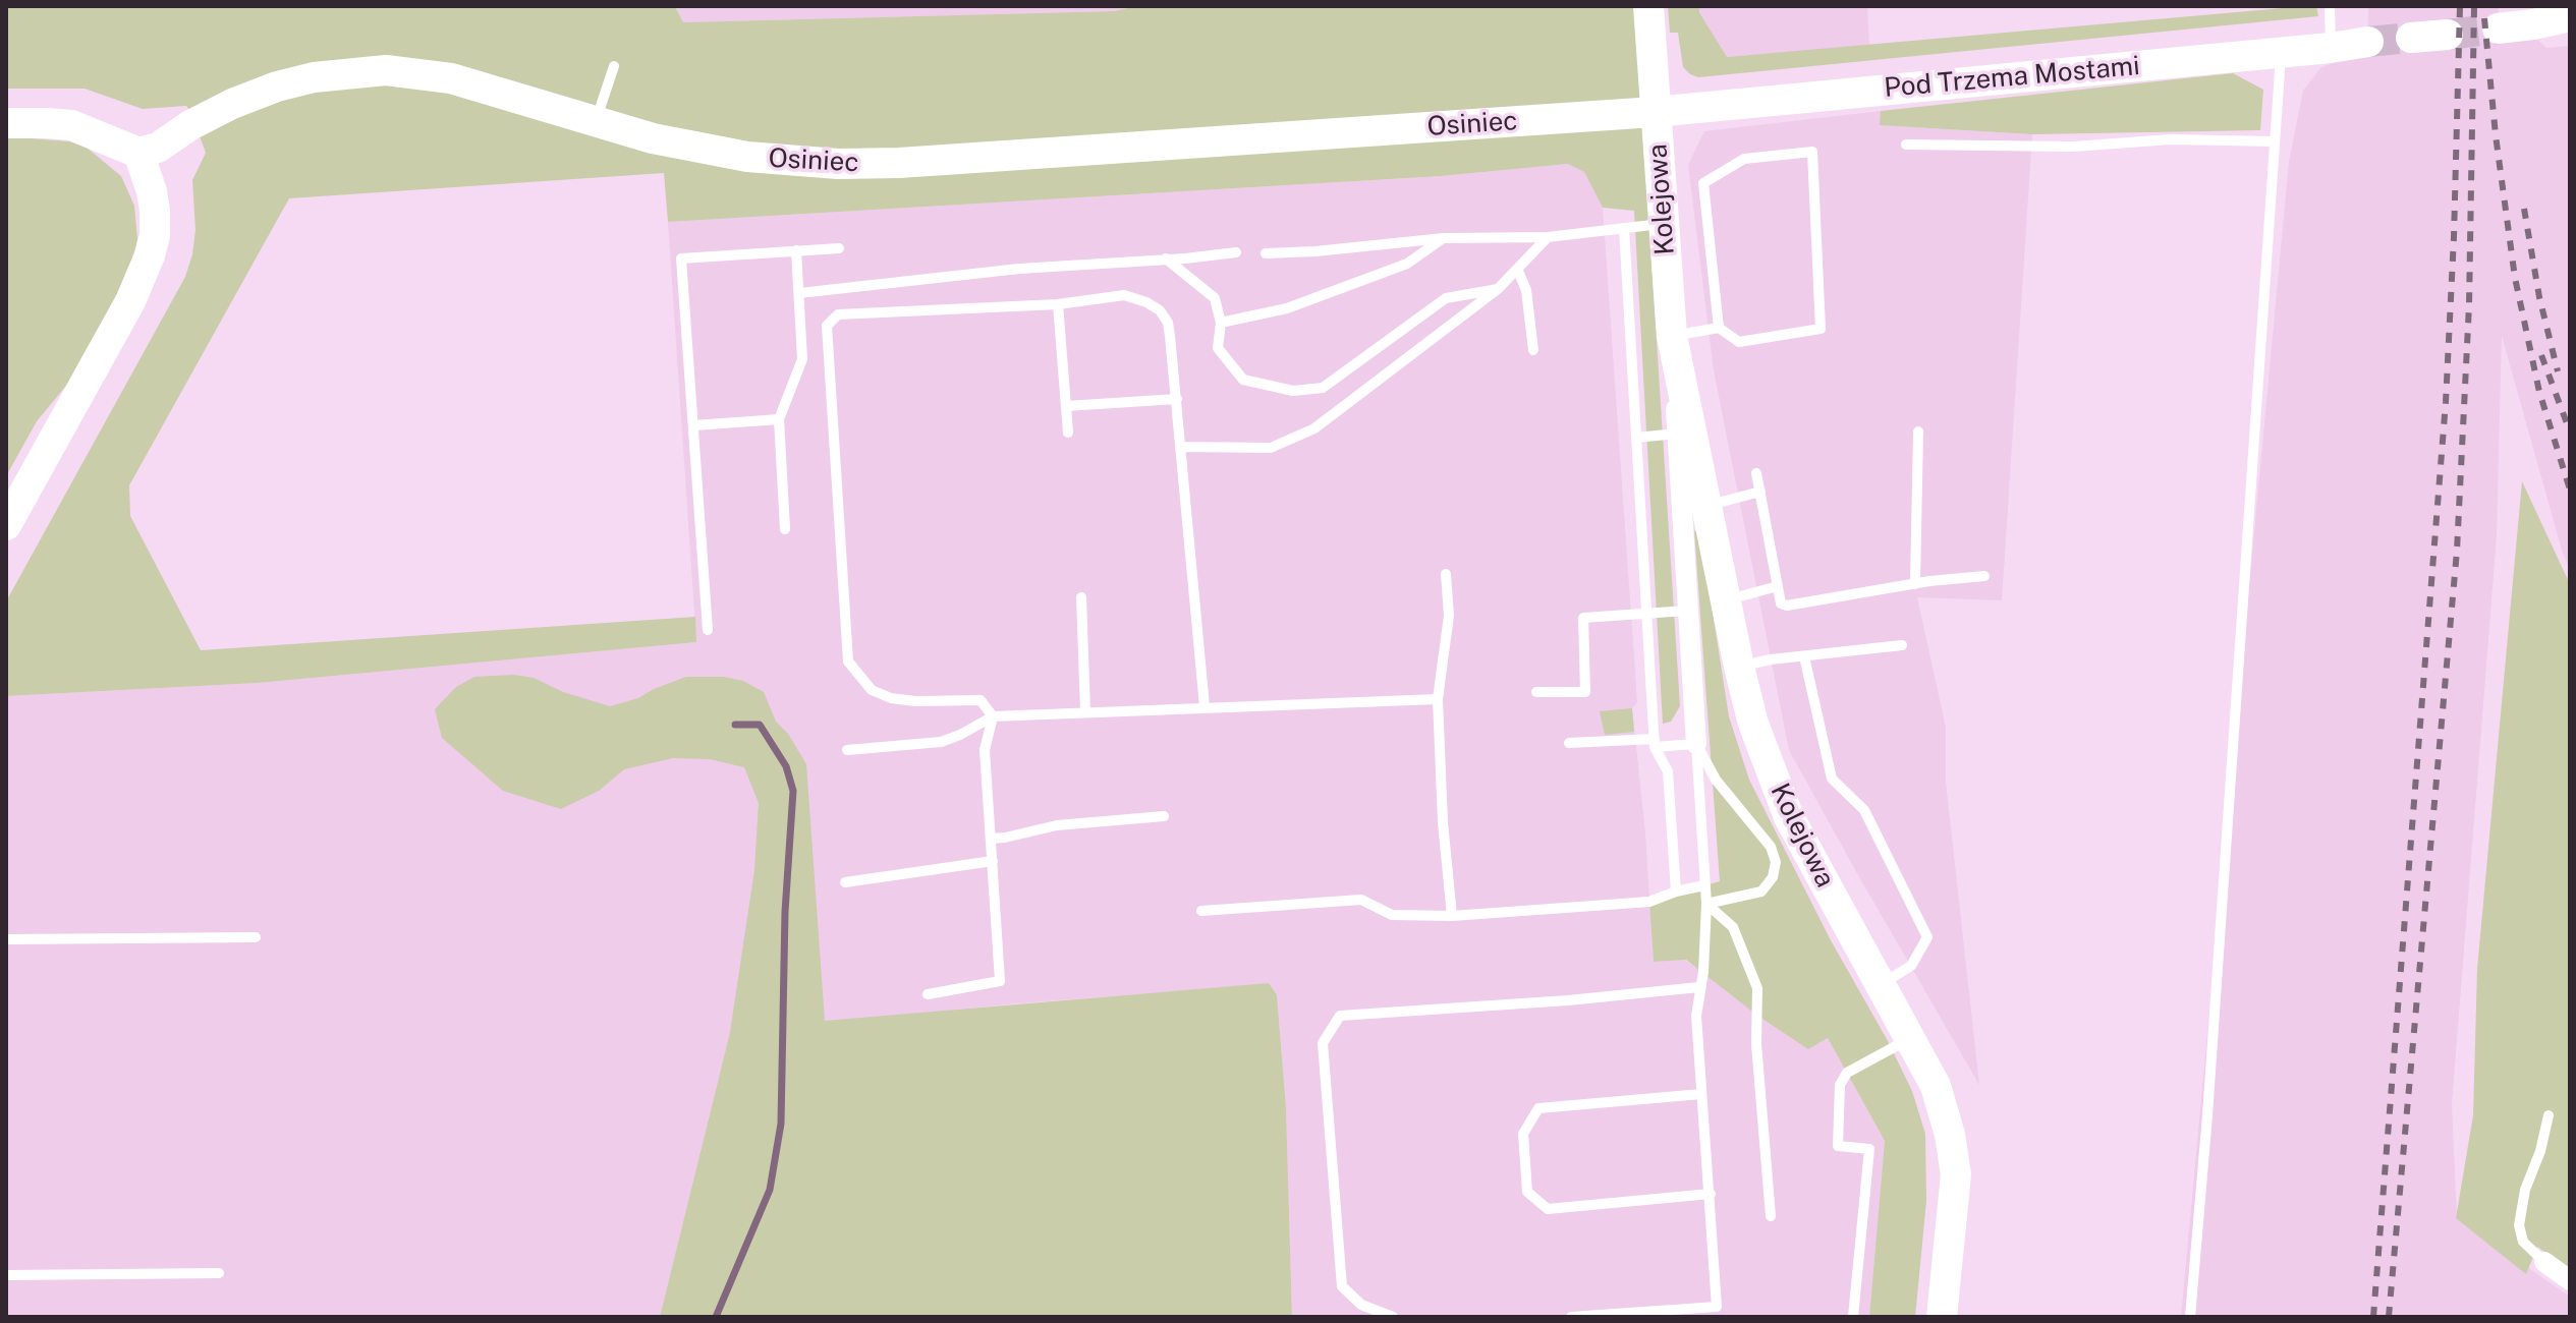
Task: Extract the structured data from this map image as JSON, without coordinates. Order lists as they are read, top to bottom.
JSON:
{
  "streets": {
    "street": ["Pod Trzema Mostami", "Osiniec", "Kolejowa"]
  },
  "crossings": [
    ["Pod Trzema Mostami", "Osiniec"],
    ["Pod Trzema Mostami", "Kolejowa"],
    ["Osiniec", "Kolejowa"]
  ]
}
